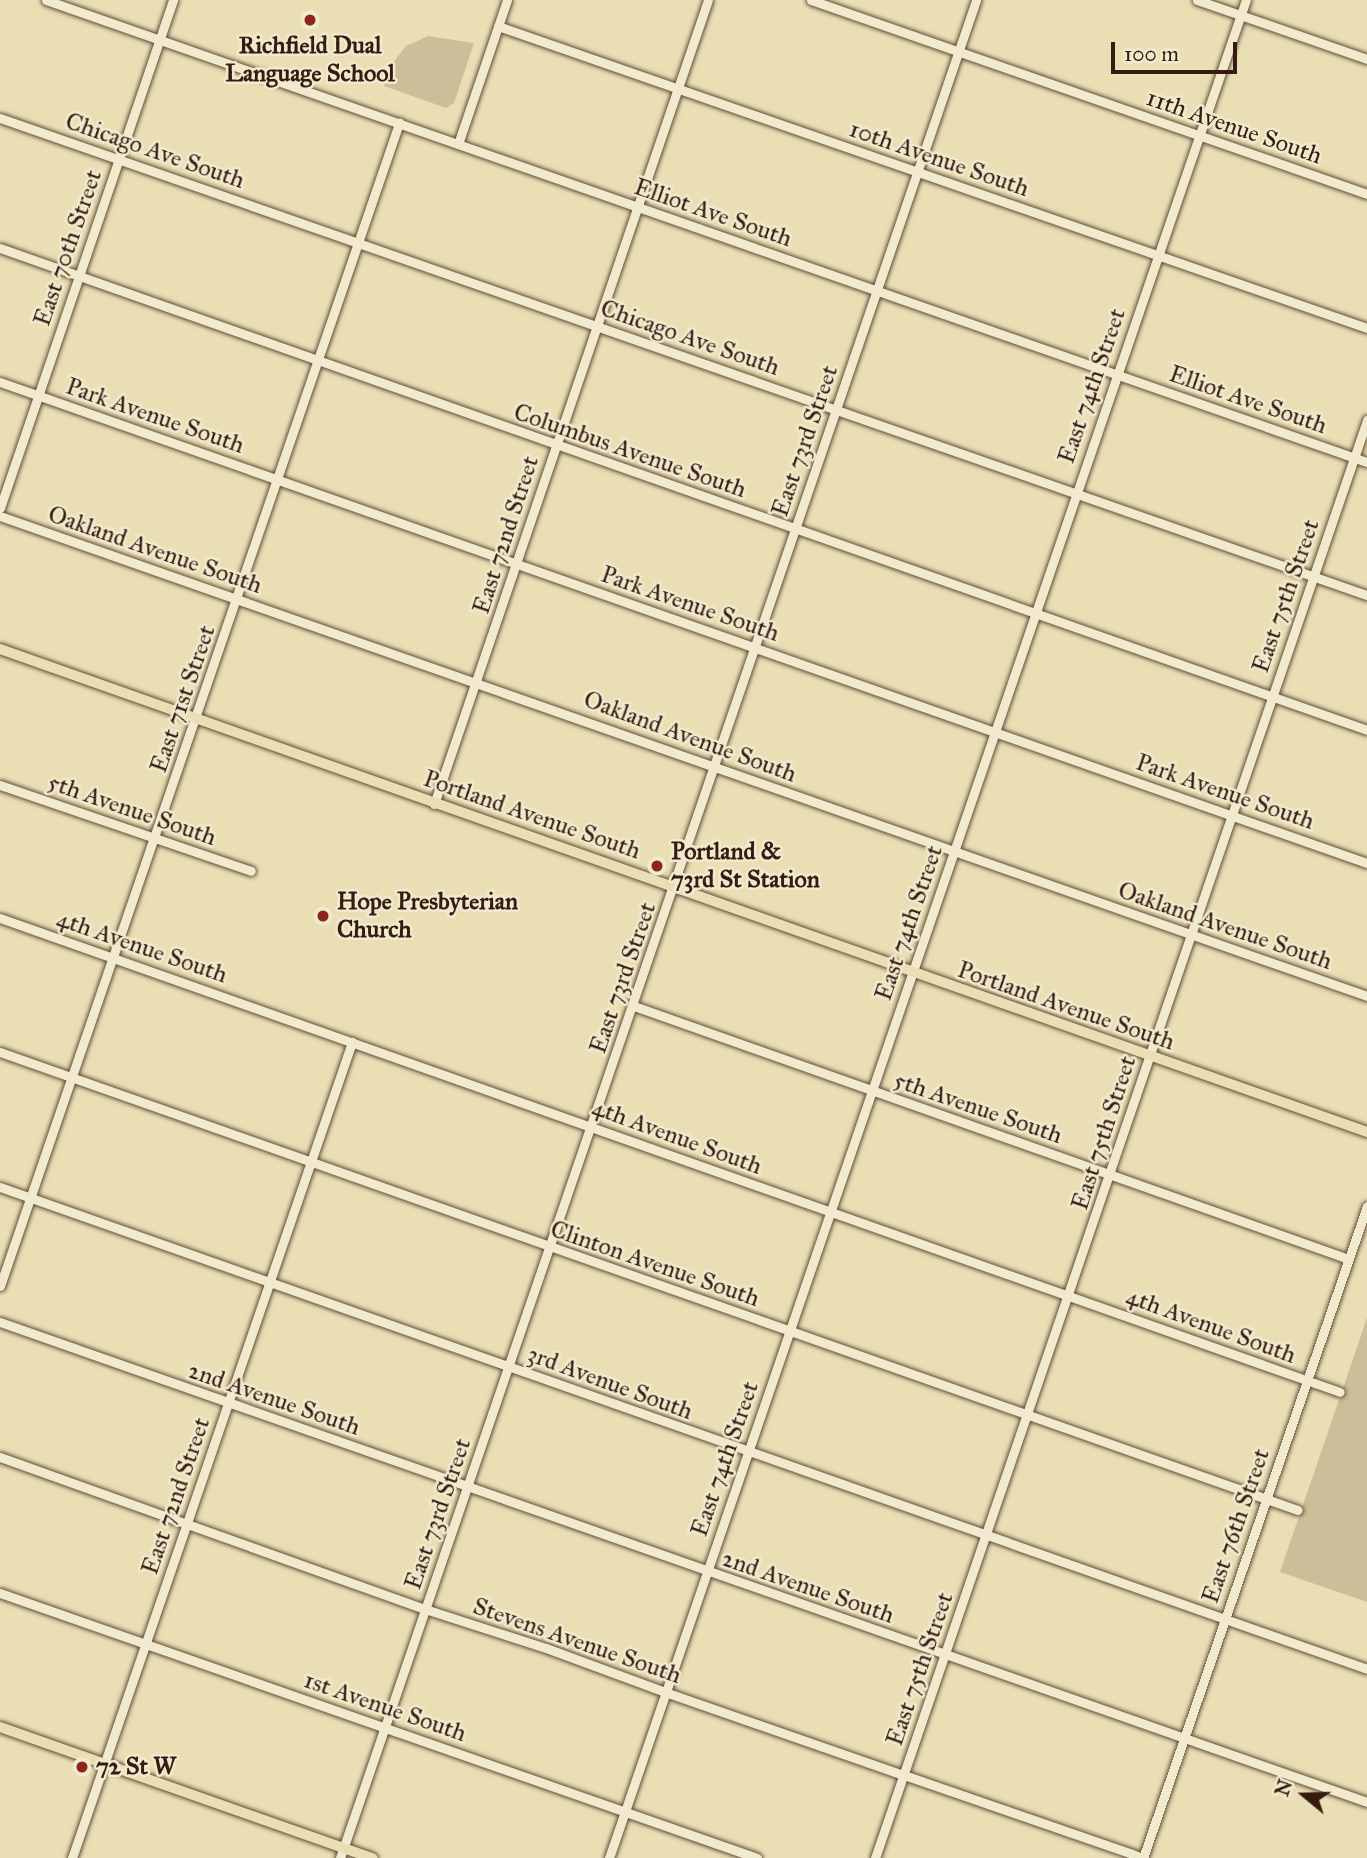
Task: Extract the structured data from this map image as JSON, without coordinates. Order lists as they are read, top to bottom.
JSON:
{
  "streets": {
    "main road": ["Portland Avenue South"],
    "street": [
      "11th Avenue South",
      "Chicago Ave South",
      "10th Avenue South",
      "Elliot Ave South",
      "East 70th Street",
      "East 74th Street",
      "Park Avenue South",
      "East 73rd Street",
      "Columbus Avenue South",
      "East 72nd Street",
      "Oakland Avenue South",
      "East 75th Street",
      "East 71st Street",
      "5th Avenue South",
      "4th Avenue South",
      "Clinton Avenue South",
      "3rd Avenue South",
      "2nd Avenue South",
      "East 76th Street",
      "Stevens Avenue South",
      "1st Avenue South"
    ]
  },
  "crossings": [
    ["11th Avenue South", "East 74th Street"],
    ["11th Avenue South", "East 73rd Street"],
    ["Chicago Ave South", "East 70th Street"],
    ["Chicago Ave South", "East 74th Street"],
    ["Chicago Ave South", "East 73rd Street"],
    ["Chicago Ave South", "East 72nd Street"],
    ["Chicago Ave South", "East 75th Street"],
    ["Chicago Ave South", "East 71st Street"],
    ["10th Avenue South", "East 74th Street"],
    ["10th Avenue South", "East 73rd Street"],
    ["10th Avenue South", "East 72nd Street"],
    ["Elliot Ave South", "East 70th Street"],
    ["Elliot Ave South", "East 74th Street"],
    ["Elliot Ave South", "East 73rd Street"],
    ["Elliot Ave South", "East 72nd Street"],
    ["Elliot Ave South", "East 75th Street"],
    ["Elliot Ave South", "East 71st Street"],
    ["East 70th Street", "Park Avenue South"],
    ["East 70th Street", "Columbus Avenue South"],
    ["East 74th Street", "Park Avenue South"],
    ["East 74th Street", "Columbus Avenue South"],
    ["East 74th Street", "Oakland Avenue South"],
    ["East 74th Street", "5th Avenue South"],
    ["East 74th Street", "Portland Avenue South"],
    ["East 74th Street", "4th Avenue South"],
    ["East 74th Street", "Clinton Avenue South"],
    ["East 74th Street", "3rd Avenue South"],
    ["East 74th Street", "2nd Avenue South"],
    ["East 74th Street", "Stevens Avenue South"],
    ["East 74th Street", "1st Avenue South"],
    ["Park Avenue South", "East 73rd Street"],
    ["Park Avenue South", "East 72nd Street"],
    ["Park Avenue South", "East 75th Street"],
    ["Park Avenue South", "East 71st Street"],
    ["East 73rd Street", "Columbus Avenue South"],
    ["East 73rd Street", "Oakland Avenue South"],
    ["East 73rd Street", "5th Avenue South"],
    ["East 73rd Street", "Portland Avenue South"],
    ["East 73rd Street", "4th Avenue South"],
    ["East 73rd Street", "Clinton Avenue South"],
    ["East 73rd Street", "3rd Avenue South"],
    ["East 73rd Street", "2nd Avenue South"],
    ["East 73rd Street", "Stevens Avenue South"],
    ["East 73rd Street", "1st Avenue South"],
    ["Columbus Avenue South", "East 72nd Street"],
    ["Columbus Avenue South", "East 75th Street"],
    ["Columbus Avenue South", "East 71st Street"],
    ["East 72nd Street", "Oakland Avenue South"],
    ["East 72nd Street", "Portland Avenue South"],
    ["East 72nd Street", "4th Avenue South"],
    ["East 72nd Street", "Clinton Avenue South"],
    ["East 72nd Street", "3rd Avenue South"],
    ["East 72nd Street", "2nd Avenue South"],
    ["East 72nd Street", "Stevens Avenue South"],
    ["East 72nd Street", "1st Avenue South"],
    ["Oakland Avenue South", "East 75th Street"],
    ["Oakland Avenue South", "East 71st Street"],
    ["East 75th Street", "5th Avenue South"],
    ["East 75th Street", "Portland Avenue South"],
    ["East 75th Street", "4th Avenue South"],
    ["East 75th Street", "Clinton Avenue South"],
    ["East 75th Street", "3rd Avenue South"],
    ["East 75th Street", "2nd Avenue South"],
    ["East 75th Street", "Stevens Avenue South"],
    ["East 71st Street", "5th Avenue South"],
    ["East 71st Street", "Portland Avenue South"],
    ["East 71st Street", "4th Avenue South"],
    ["East 71st Street", "Clinton Avenue South"],
    ["East 71st Street", "3rd Avenue South"],
    ["5th Avenue South", "East 76th Street"],
    ["4th Avenue South", "East 76th Street"],
    ["Clinton Avenue South", "East 76th Street"],
    ["3rd Avenue South", "East 76th Street"],
    ["2nd Avenue South", "East 76th Street"],
    ["East 76th Street", "Stevens Avenue South"]
  ],
  "places": [
    "Richfield Dual Language School",
    "Portland & 73rd St Station",
    "Hope Presbyterian Church",
    "72 St W"
  ],
  "scale_bar": "100 m",
  "north": "left"
}
